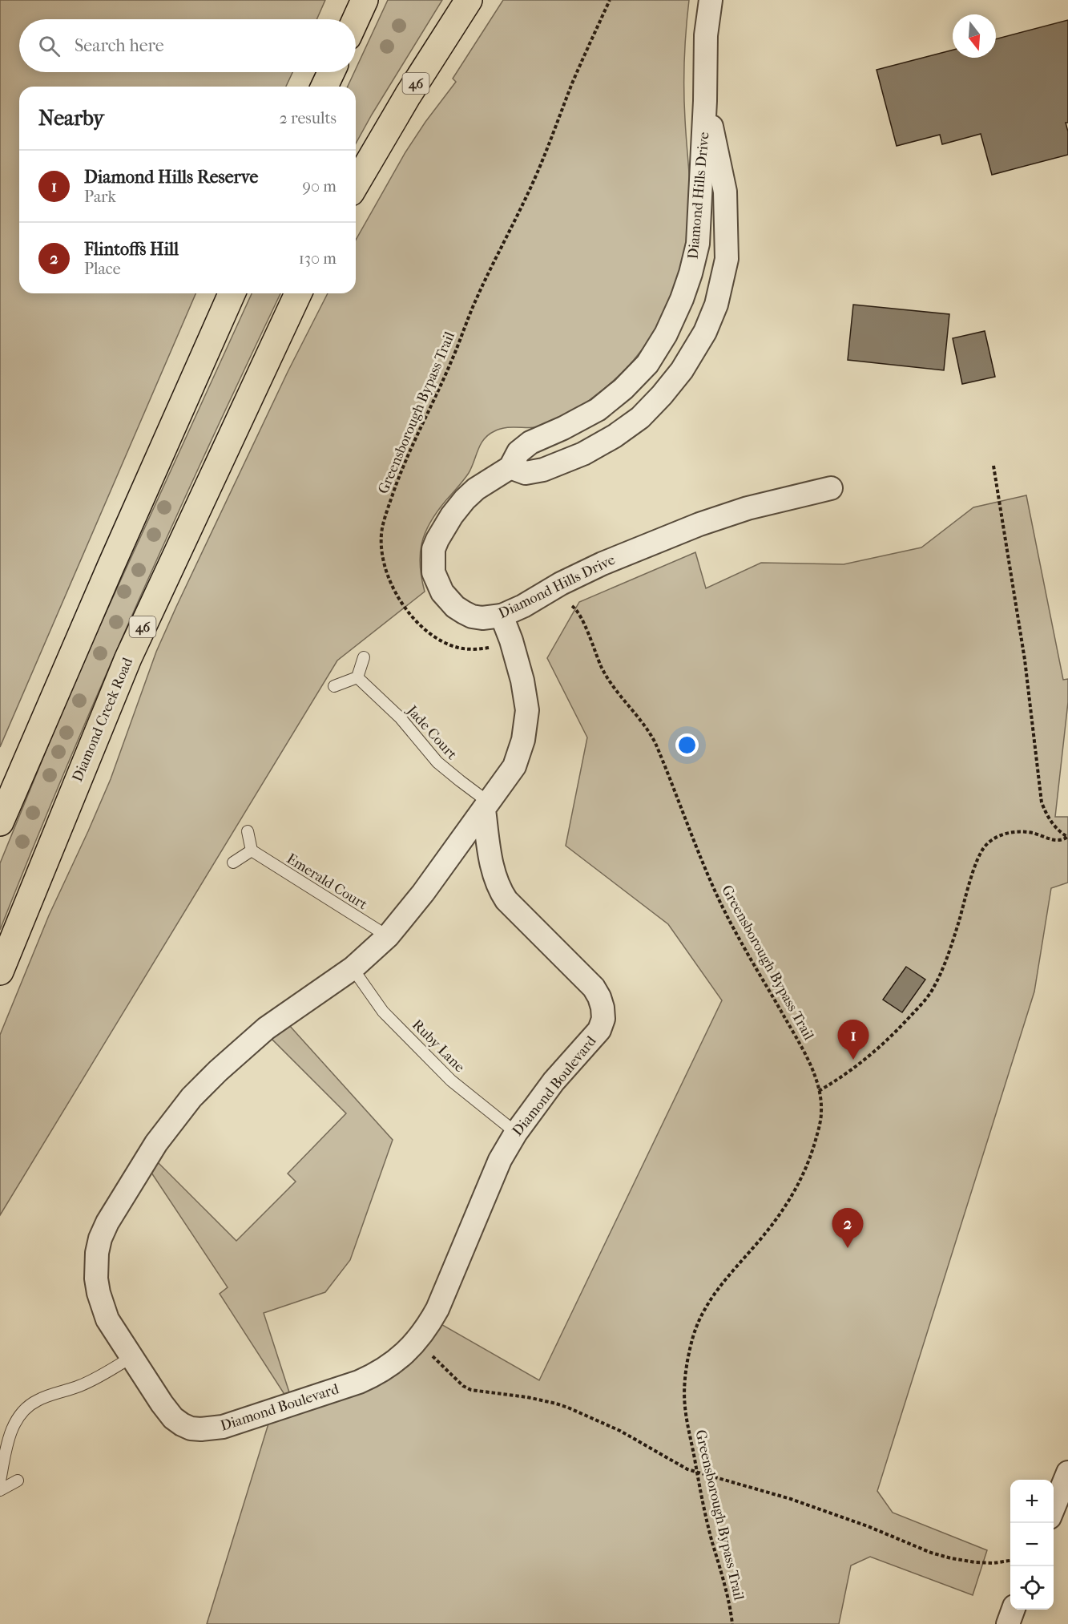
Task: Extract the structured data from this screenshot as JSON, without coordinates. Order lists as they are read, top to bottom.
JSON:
{
  "streets": {
    "main road": ["46", "Diamond Creek Road"],
    "street": ["Diamond Hills Drive", "Diamond Boulevard"],
    "lane": ["Jade Court", "Emerald Court", "Ruby Lane"],
    "path": ["Greensborough Bypass Trail"]
  },
  "crossings": [
    ["Diamond Hills Drive", "Diamond Boulevard"],
    ["Greensborough Bypass Trail", "Diamond Boulevard"],
    ["Jade Court", "Diamond Boulevard"],
    ["Emerald Court", "Diamond Boulevard"],
    ["Ruby Lane", "Diamond Boulevard"]
  ],
  "north": "bottom",
  "page": {
    "search": "Search here",
    "heading": ["Nearby", "2 results"],
    "list": [
      {
        "mark": "1",
        "name": "Diamond Hills Reserve",
        "note": "Park",
        "value": "90 m"
      },
      {
        "mark": "2",
        "name": "Flintoffs Hill",
        "note": "Place",
        "value": "130 m"
      }
    ],
    "pins": ["1", "2"],
    "map_buttons": ["+", "−"]
  }
}
